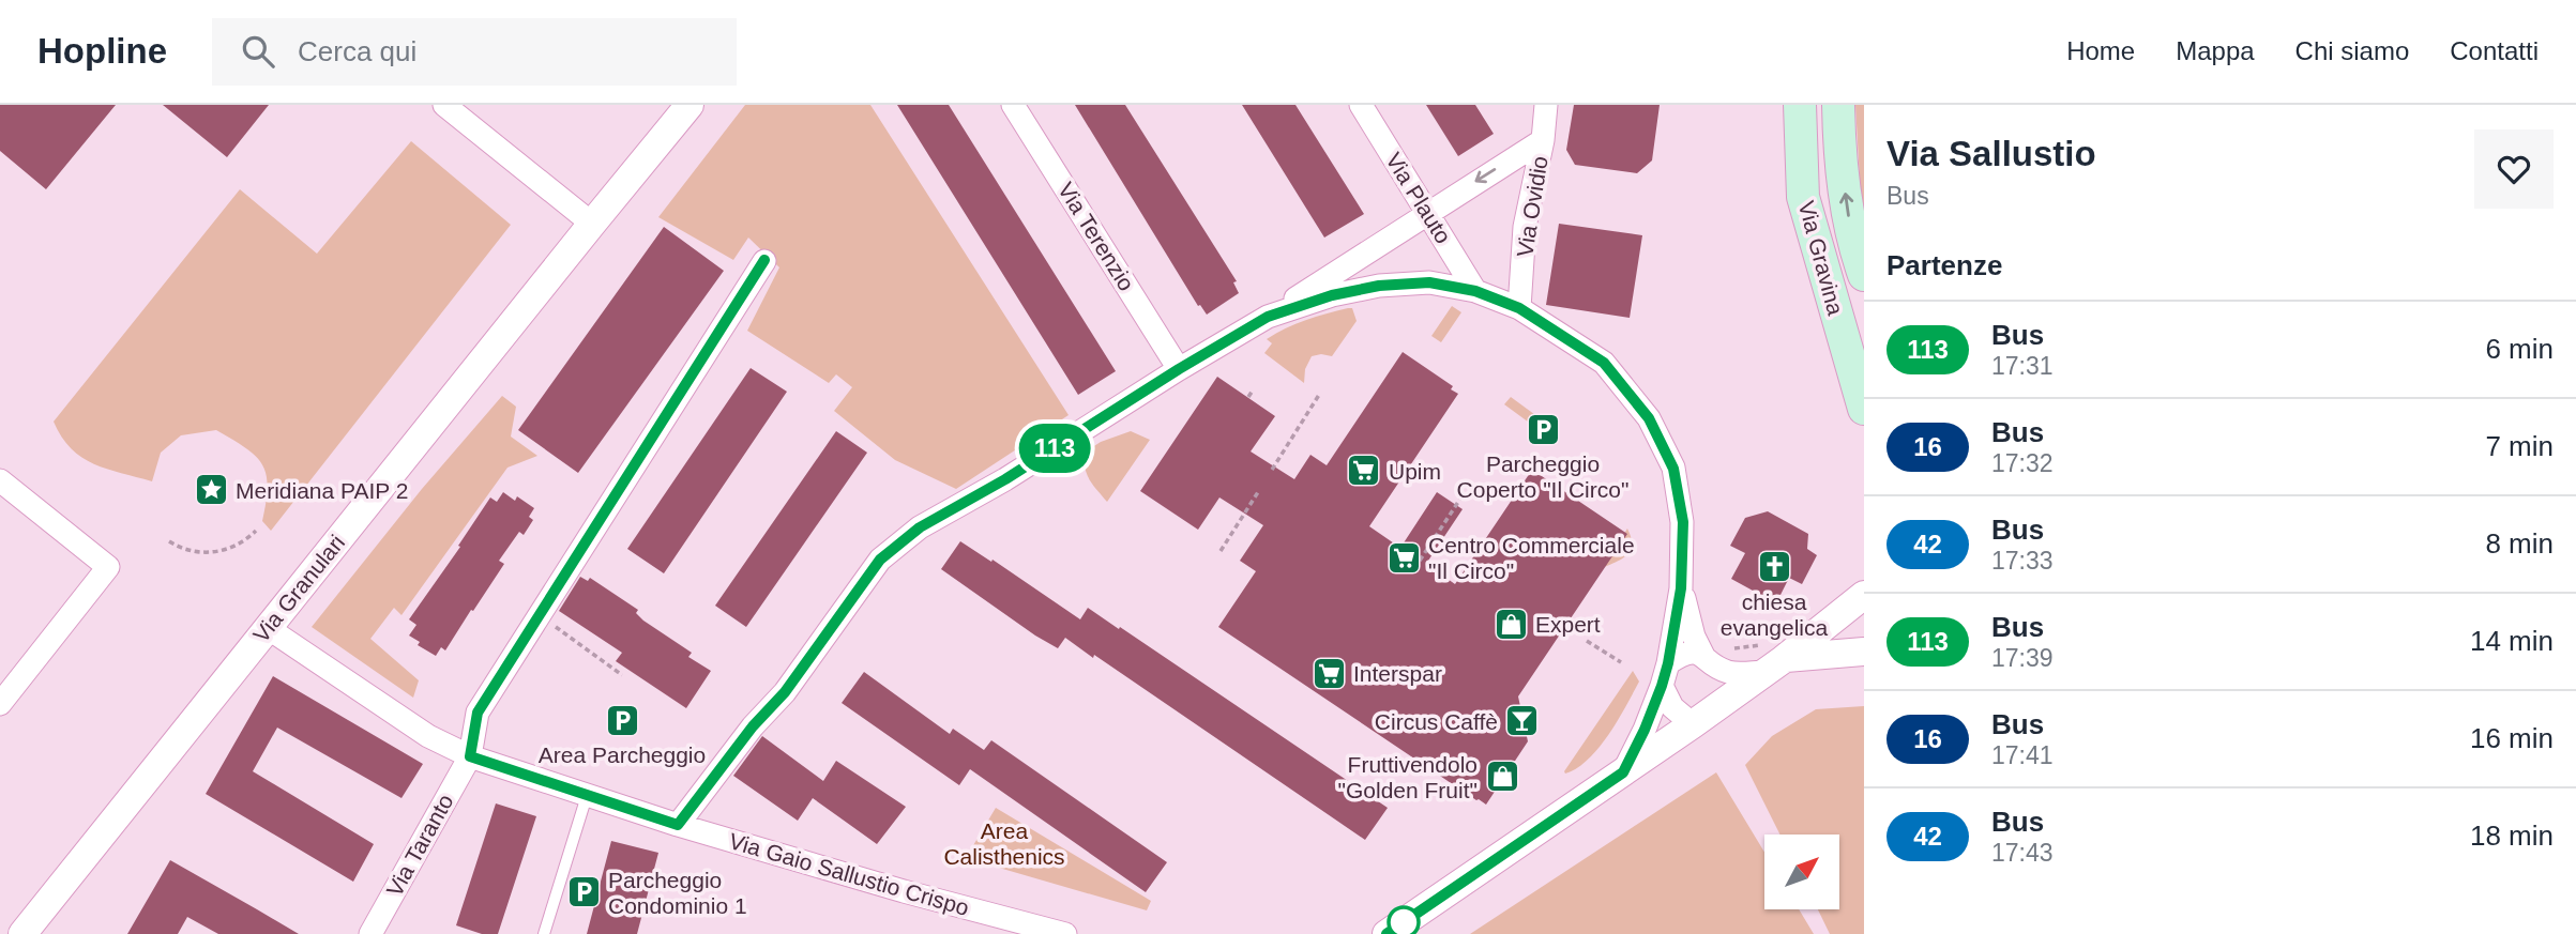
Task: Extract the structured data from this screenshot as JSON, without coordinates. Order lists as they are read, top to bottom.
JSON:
{
  "streets": {
    "main road": ["Via Gravina"],
    "street": [
      "Via Plauto",
      "Via Ovidio",
      "Via Terenzio",
      "Via Granulari",
      "Via Taranto",
      "Via Gaio Sallustio Crispo"
    ]
  },
  "crossings": [
    ["Via Granulari", "Via Gaio Sallustio Crispo"],
    ["Via Taranto", "Via Gaio Sallustio Crispo"]
  ],
  "parks": ["Area Calisthenics"],
  "places": {
    "parking": ["Parcheggio Coperto \"Il Circo\"", "Area Parcheggio", "Parcheggio Condominio 1"],
    "supermarket": ["Upim", "Centro Commerciale \"Il Circo\"", "Interspar"],
    "place": ["Meridiana PAIP 2"],
    "church": ["chiesa evangelica"],
    "shop": ["Expert", "Fruttivendolo \"Golden Fruit\""],
    "bar": ["Circus Caffè"]
  },
  "lines": ["bus line 113"],
  "north": "top right",
  "page": {
    "header": "Hopline",
    "search": "Cerca qui",
    "nav": [
      "Home",
      "Mappa",
      "Chi siamo",
      "Contatti"
    ],
    "on_map": "113",
    "heading": [
      ["Via Sallustio", "Bus"],
      "Partenze"
    ],
    "list": [
      {
        "mark": "113",
        "name": "Bus",
        "note": "17:31",
        "value": "6 min"
      },
      {
        "mark": "16",
        "name": "Bus",
        "note": "17:32",
        "value": "7 min"
      },
      {
        "mark": "42",
        "name": "Bus",
        "note": "17:33",
        "value": "8 min"
      },
      {
        "mark": "113",
        "name": "Bus",
        "note": "17:39",
        "value": "14 min"
      },
      {
        "mark": "16",
        "name": "Bus",
        "note": "17:41",
        "value": "16 min"
      },
      {
        "mark": "42",
        "name": "Bus",
        "note": "17:43",
        "value": "18 min"
      }
    ]
  }
}
